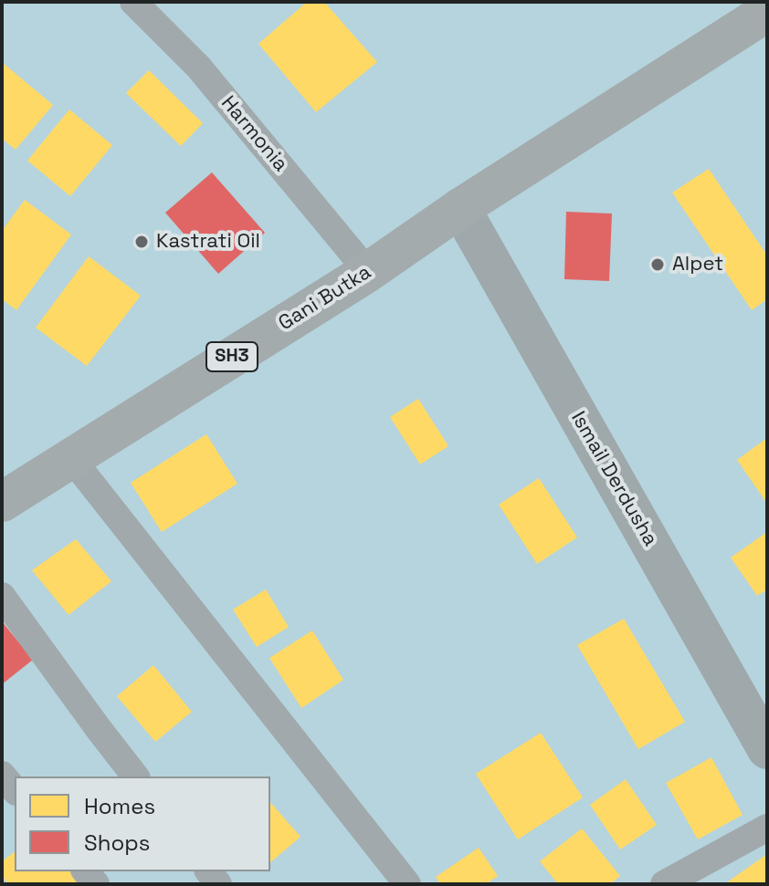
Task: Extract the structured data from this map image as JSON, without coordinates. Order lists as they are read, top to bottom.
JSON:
{
  "streets": {
    "main road": ["Gani Butka", "SH3", "Ismail Derdusha"],
    "street": ["Harmonia"]
  },
  "crossings": [
    ["Harmonia", "Gani Butka"],
    ["Gani Butka", "SH3"],
    ["Gani Butka", "Ismail Derdusha"],
    ["SH3", "Ismail Derdusha"]
  ],
  "places": ["Kastrati Oil", "Alpet"],
  "legend": ["Homes", "Shops"]
}
